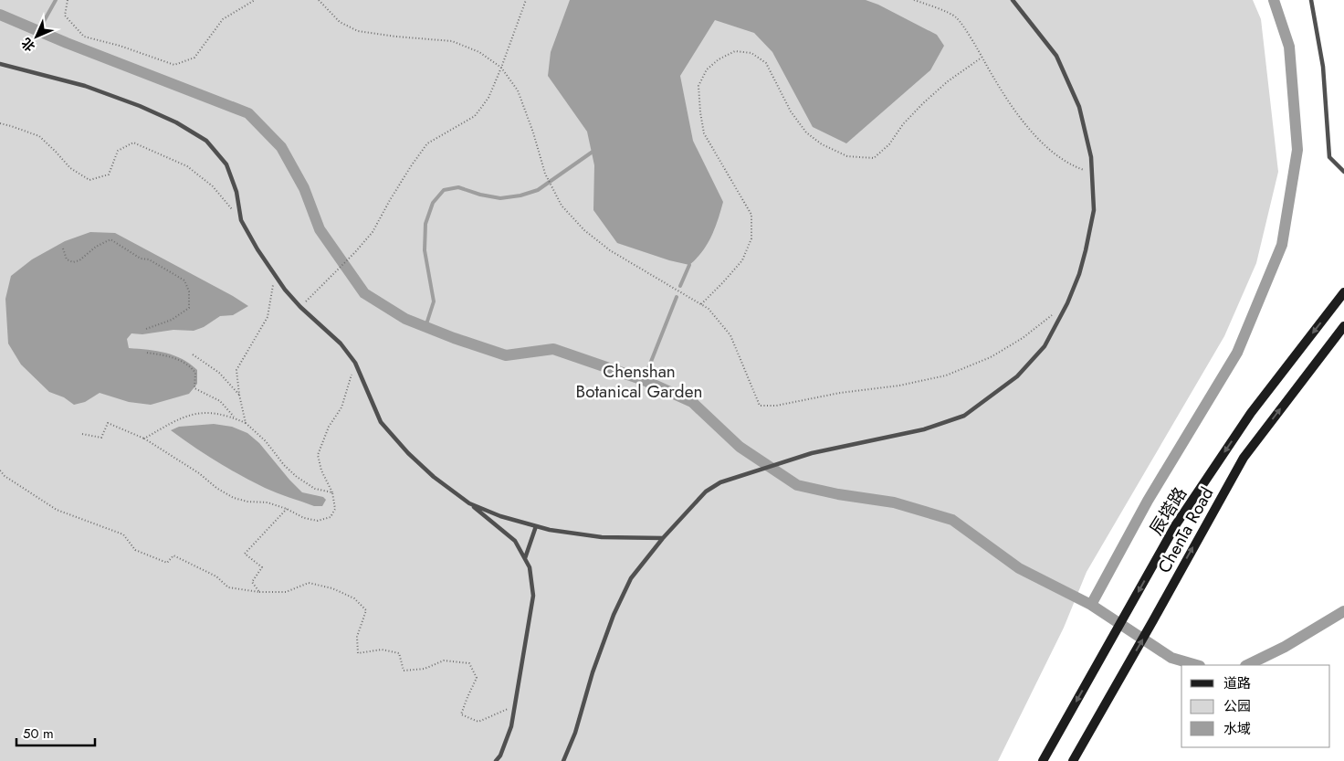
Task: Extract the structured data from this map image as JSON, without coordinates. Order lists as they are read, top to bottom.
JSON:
{
  "streets": {
    "main road": ["辰塔路", "ChenTa Road"]
  },
  "one_way": ["辰塔路", "ChenTa Road"],
  "parks": ["Chenshan Botanical Garden"],
  "legend": ["道路", "公园", "水域"],
  "scale_bar": "50 m",
  "north": "bottom left"
}
